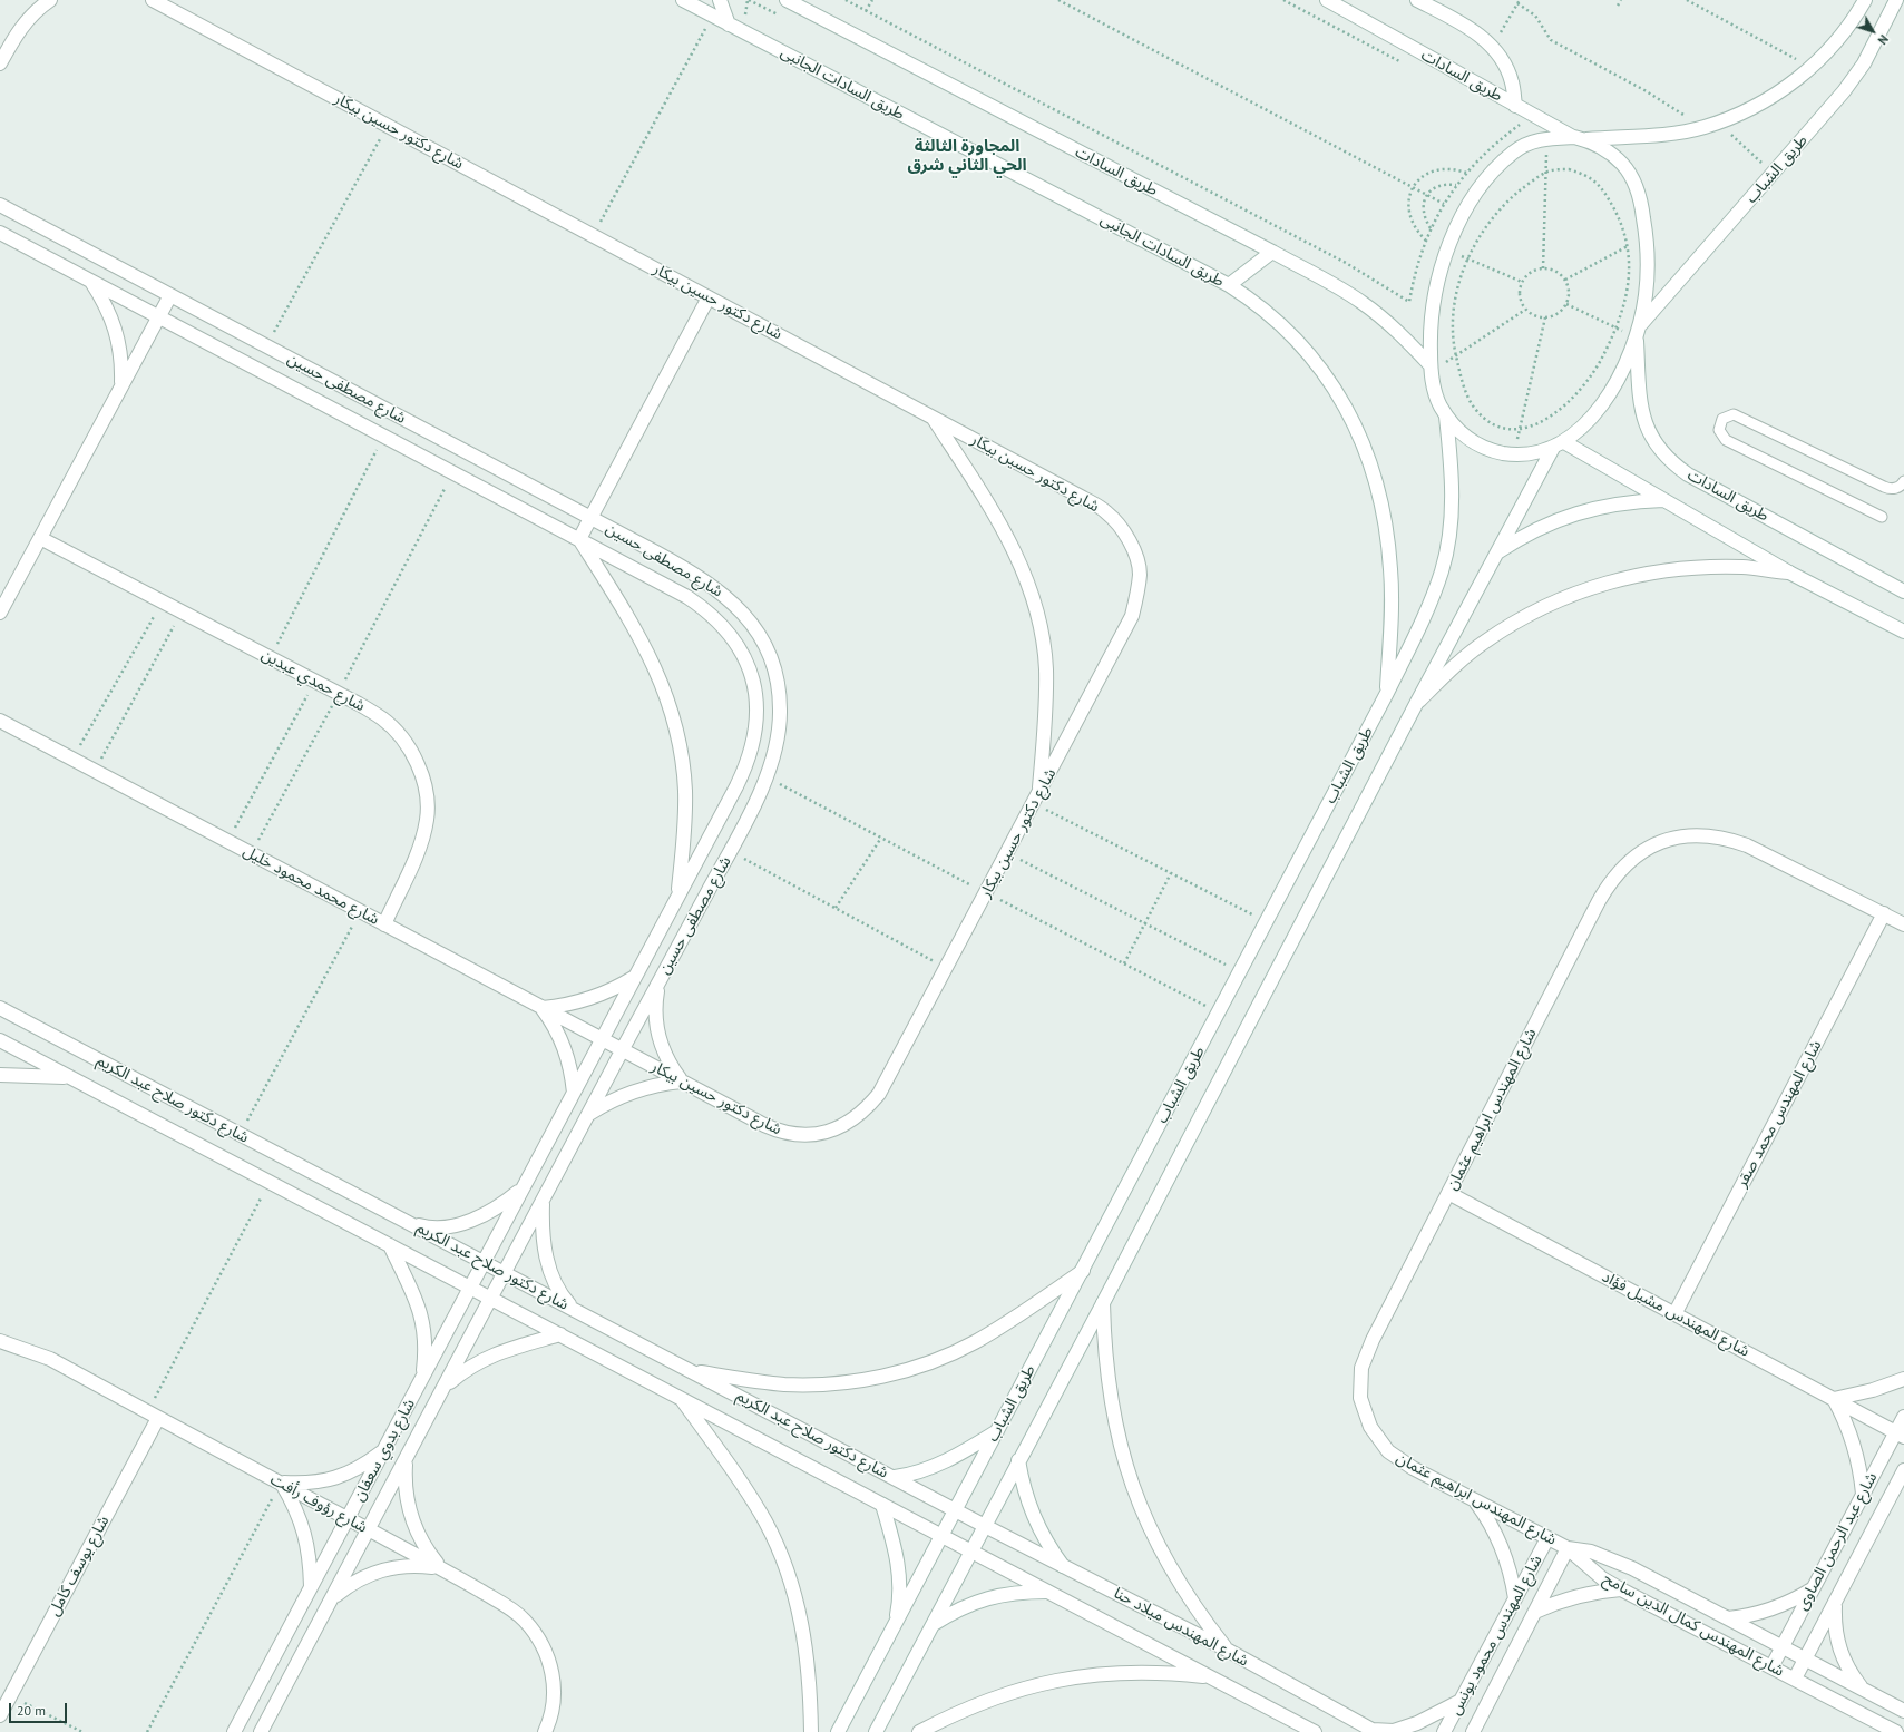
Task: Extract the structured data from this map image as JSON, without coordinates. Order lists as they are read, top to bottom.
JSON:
{
  "streets": {
    "street": [
      "طريق السادات",
      "طريق السادات الجانبى",
      "شارع دكتور حسين بيكار",
      "طريق الشباب",
      "شارع مصطفى حسين",
      "شارع حمدي عبدين",
      "شارع محمد محمود خليل",
      "شارع دكتور صلاح عبد الكريم",
      "شارع المهندس ابراهيم عثمان",
      "شارع المهندس محمد صقر",
      "شارع المهندس مشيل فؤاد",
      "شارع بدوي سعفان",
      "شارع رؤوف رأفت",
      "شارع عبد الرحمن الصاوى",
      "شارع يوسف كامل",
      "شارع المهندس كمال الدين سامح",
      "شارع المهندس ميلاد حنا",
      "شارع المهندس محمود يونس"
    ]
  },
  "crossings": [
    ["طريق السادات", "طريق الشباب"],
    ["طريق السادات الجانبى", "طريق الشباب"],
    ["شارع دكتور حسين بيكار", "شارع مصطفى حسين"],
    ["شارع دكتور حسين بيكار", "شارع محمد محمود خليل"],
    ["طريق الشباب", "شارع دكتور صلاح عبد الكريم"],
    ["طريق الشباب", "شارع المهندس ميلاد حنا"],
    ["شارع مصطفى حسين", "شارع محمد محمود خليل"],
    ["شارع مصطفى حسين", "شارع دكتور صلاح عبد الكريم"],
    ["شارع مصطفى حسين", "شارع بدوي سعفان"],
    ["شارع حمدي عبدين", "شارع محمد محمود خليل"],
    ["شارع دكتور صلاح عبد الكريم", "شارع بدوي سعفان"],
    ["شارع دكتور صلاح عبد الكريم", "شارع المهندس ميلاد حنا"],
    ["شارع المهندس ابراهيم عثمان", "شارع المهندس محمد صقر"],
    ["شارع المهندس ابراهيم عثمان", "شارع المهندس مشيل فؤاد"],
    ["شارع المهندس ابراهيم عثمان", "شارع المهندس كمال الدين سامح"],
    ["شارع المهندس ابراهيم عثمان", "شارع المهندس محمود يونس"],
    ["شارع المهندس محمد صقر", "شارع المهندس مشيل فؤاد"],
    ["شارع المهندس مشيل فؤاد", "شارع عبد الرحمن الصاوى"],
    ["شارع بدوي سعفان", "شارع رؤوف رأفت"],
    ["شارع رؤوف رأفت", "شارع يوسف كامل"],
    ["شارع عبد الرحمن الصاوى", "شارع المهندس كمال الدين سامح"],
    ["شارع المهندس كمال الدين سامح", "شارع المهندس محمود يونس"]
  ],
  "districts": ["المجاورة الثالثة الحي الثاني شرق"],
  "scale_bar": "20 m",
  "north": "bottom right"
}
